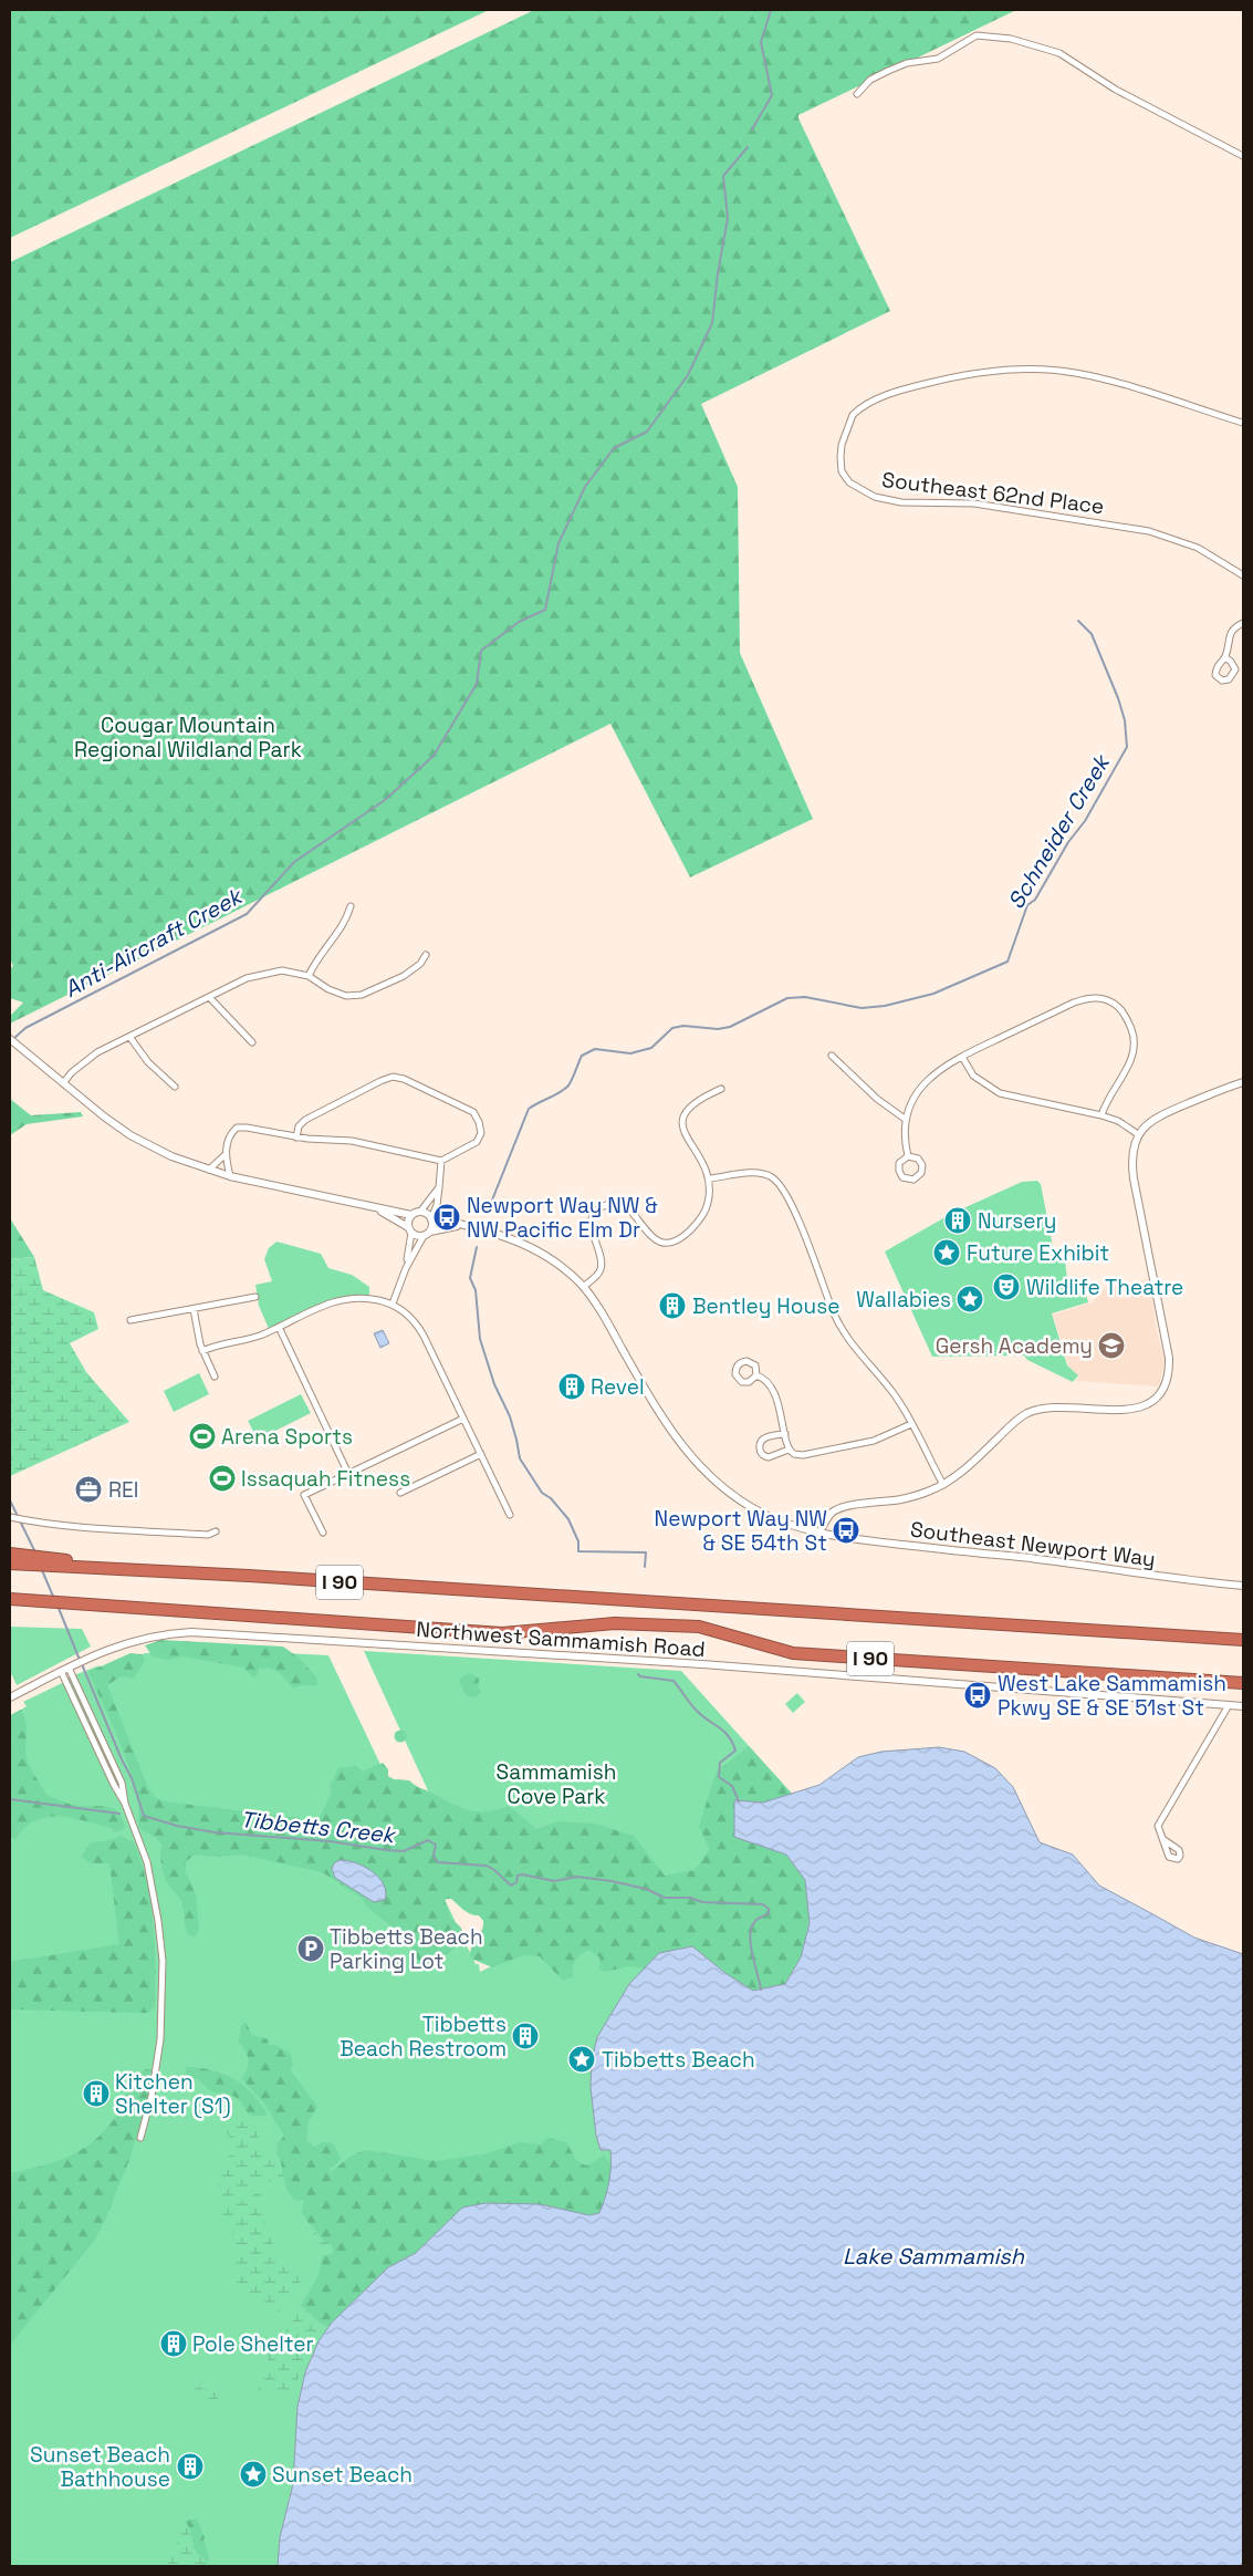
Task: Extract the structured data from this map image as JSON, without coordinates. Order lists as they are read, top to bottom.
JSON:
{
  "streets": {
    "highway": ["I 90"],
    "street": ["Southeast 62nd Place", "Southeast Newport Way", "Northwest Sammamish Road"]
  },
  "water": [
    "Schneider Creek",
    "Anti-Aircraft Creek",
    "Tibbetts Creek",
    "Lake Sammamish"
  ],
  "parks": ["Cougar Mountain Regional Wildland Park", "Sammamish Cove Park"],
  "places": {
    "bus stop": ["Newport Way NW & NW Pacific Elm Dr", "Newport Way NW & SE 54th St", "West Lake Sammamish Pkwy SE & SE 51st St"],
    "building": [
      "Nursery",
      "Bentley House",
      "Revel",
      "Tibbetts Beach Restroom",
      "Kitchen Shelter (S1)",
      "Pole Shelter",
      "Sunset Beach Bathhouse"
    ],
    "place": [
      "Future Exhibit",
      "Wallabies",
      "Tibbetts Beach",
      "Sunset Beach"
    ],
    "theatre": ["Wildlife Theatre"],
    "school or university": ["Gersh Academy"],
    "sports": ["Arena Sports", "Issaquah Fitness"],
    "office": ["REI"],
    "parking": ["Tibbetts Beach Parking Lot"]
  }
}
